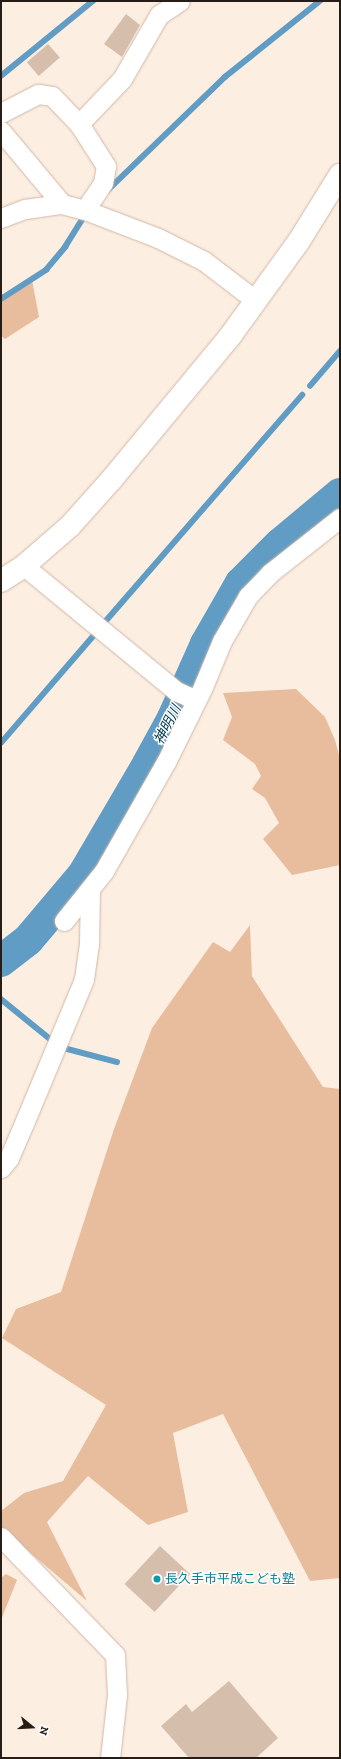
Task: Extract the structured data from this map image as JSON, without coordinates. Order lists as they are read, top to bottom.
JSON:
{
  "water": ["神明川"],
  "places": ["長久手市平成こども塾"],
  "north": "right"
}
